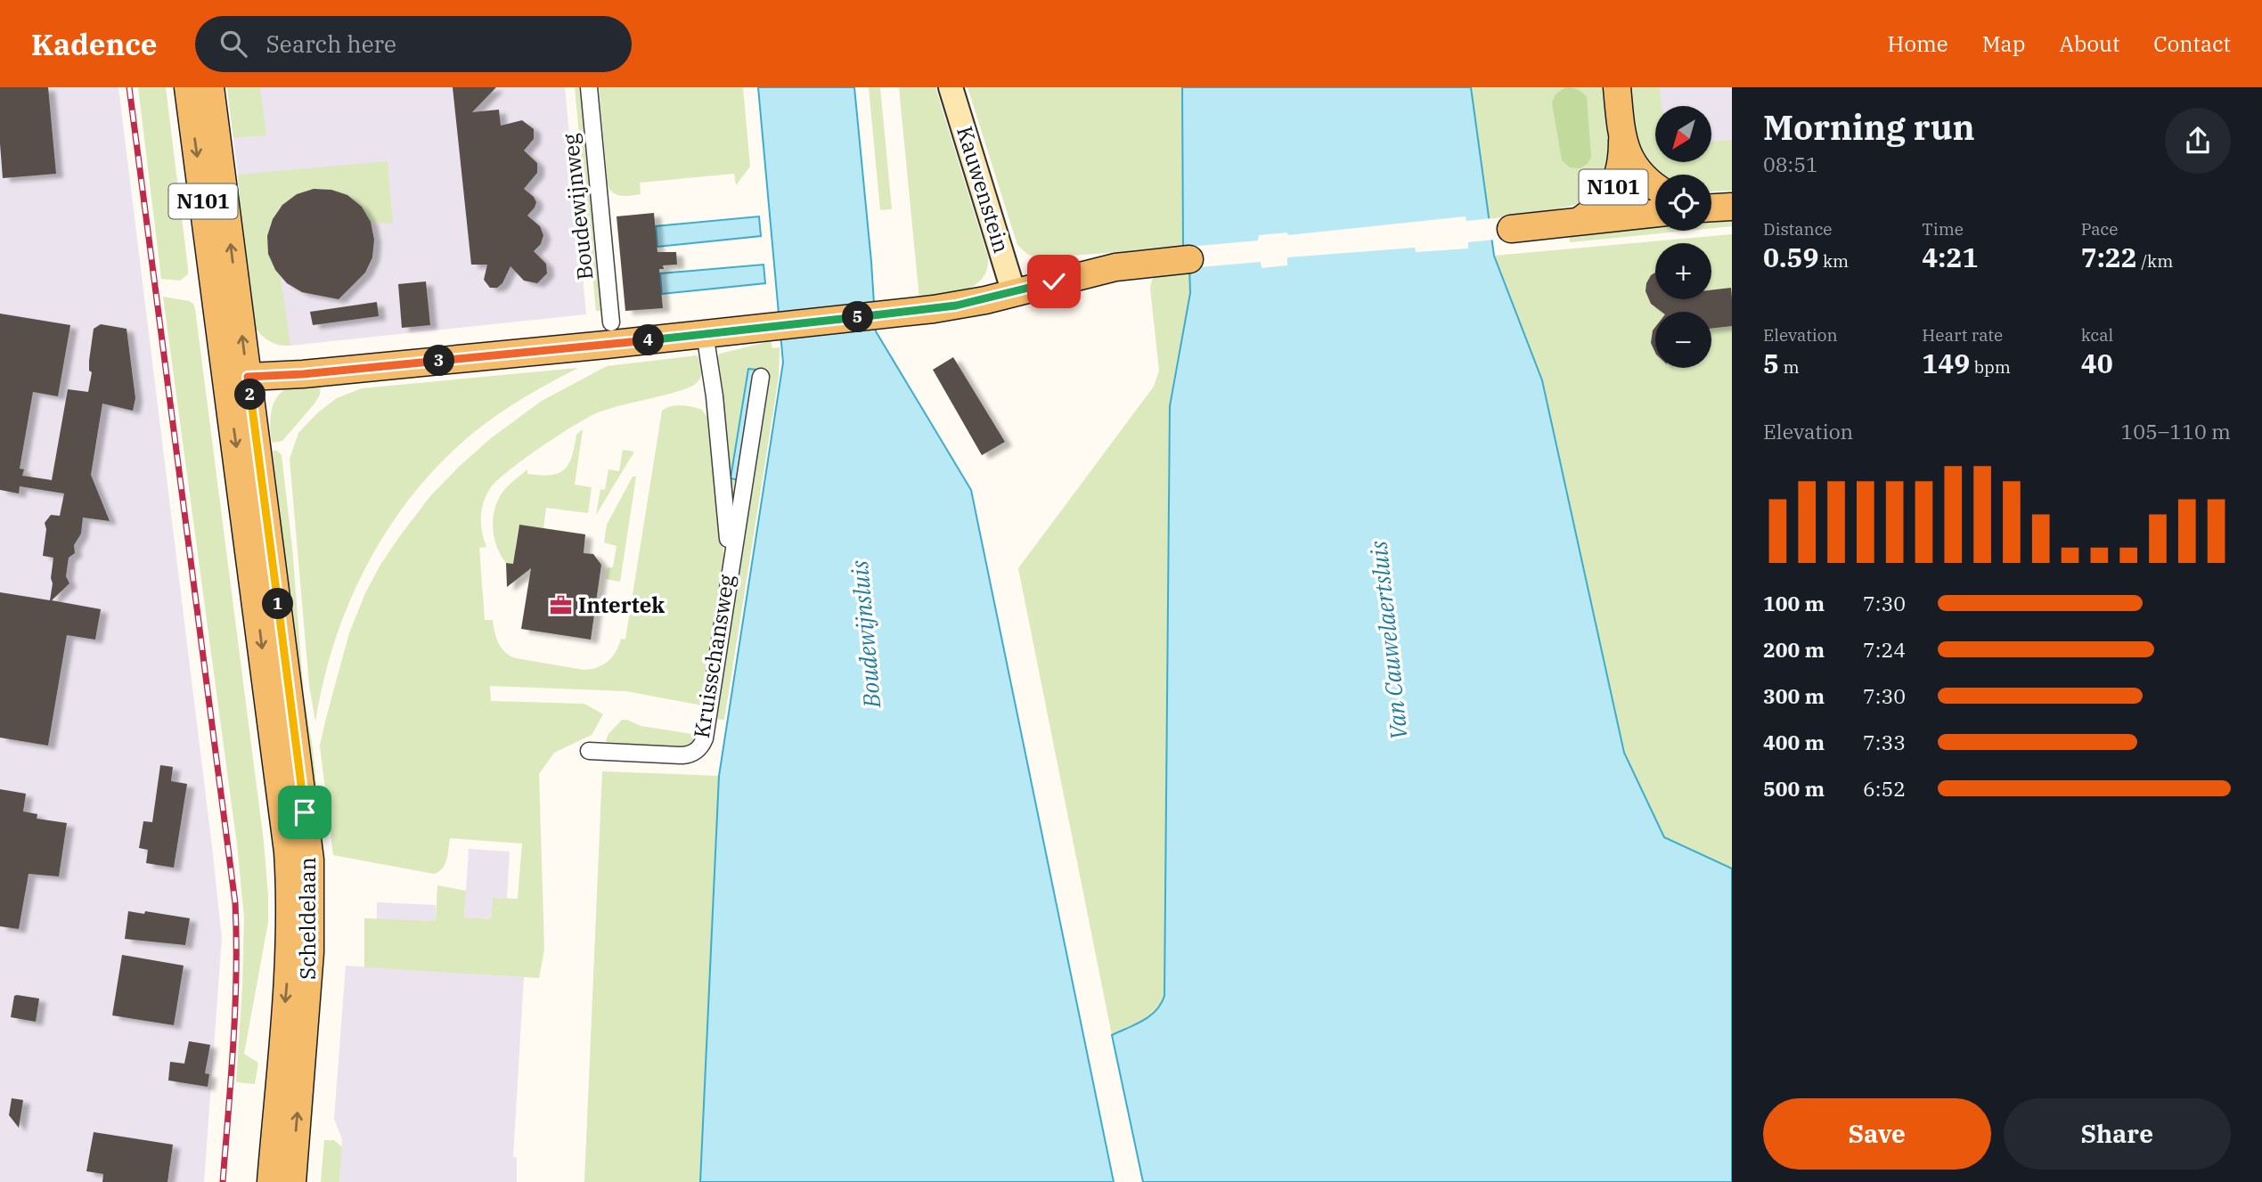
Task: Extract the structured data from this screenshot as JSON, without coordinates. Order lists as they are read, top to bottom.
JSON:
{
  "streets": {
    "main road": ["N101", "Scheldelaan"],
    "street": ["Kauwenstein", "Boudewijnweg", "Kruisschansweg"]
  },
  "water": ["Boudewijnsluis", "Van Cauwelaertsluis"],
  "places": {
    "office": ["Intertek"]
  },
  "north": "bottom left",
  "page": {
    "header": "Kadence",
    "search": "Search here",
    "nav": [
      "Home",
      "Map",
      "About",
      "Contact"
    ],
    "heading": ["Morning run", "08:51"],
    "map_buttons": ["+", "−"],
    "stats": [
      ["Distance", "0.59 km"],
      ["Time", "4:21"],
      ["Pace", "7:22 /km"],
      ["Elevation", "5 m"],
      ["Heart rate", "149 bpm"],
      ["kcal", "40"]
    ],
    "pins": [
      "5",
      "4",
      "3",
      "2",
      "1"
    ],
    "chart": ["Elevation", "105–110 m"],
    "list": [
      {
        "name": "100 m",
        "note": "7:30"
      },
      {
        "name": "200 m",
        "note": "7:24"
      },
      {
        "name": "300 m",
        "note": "7:30"
      },
      {
        "name": "400 m",
        "note": "7:33"
      },
      {
        "name": "500 m",
        "note": "6:52"
      }
    ],
    "buttons": ["Save", "Share"]
  }
}
